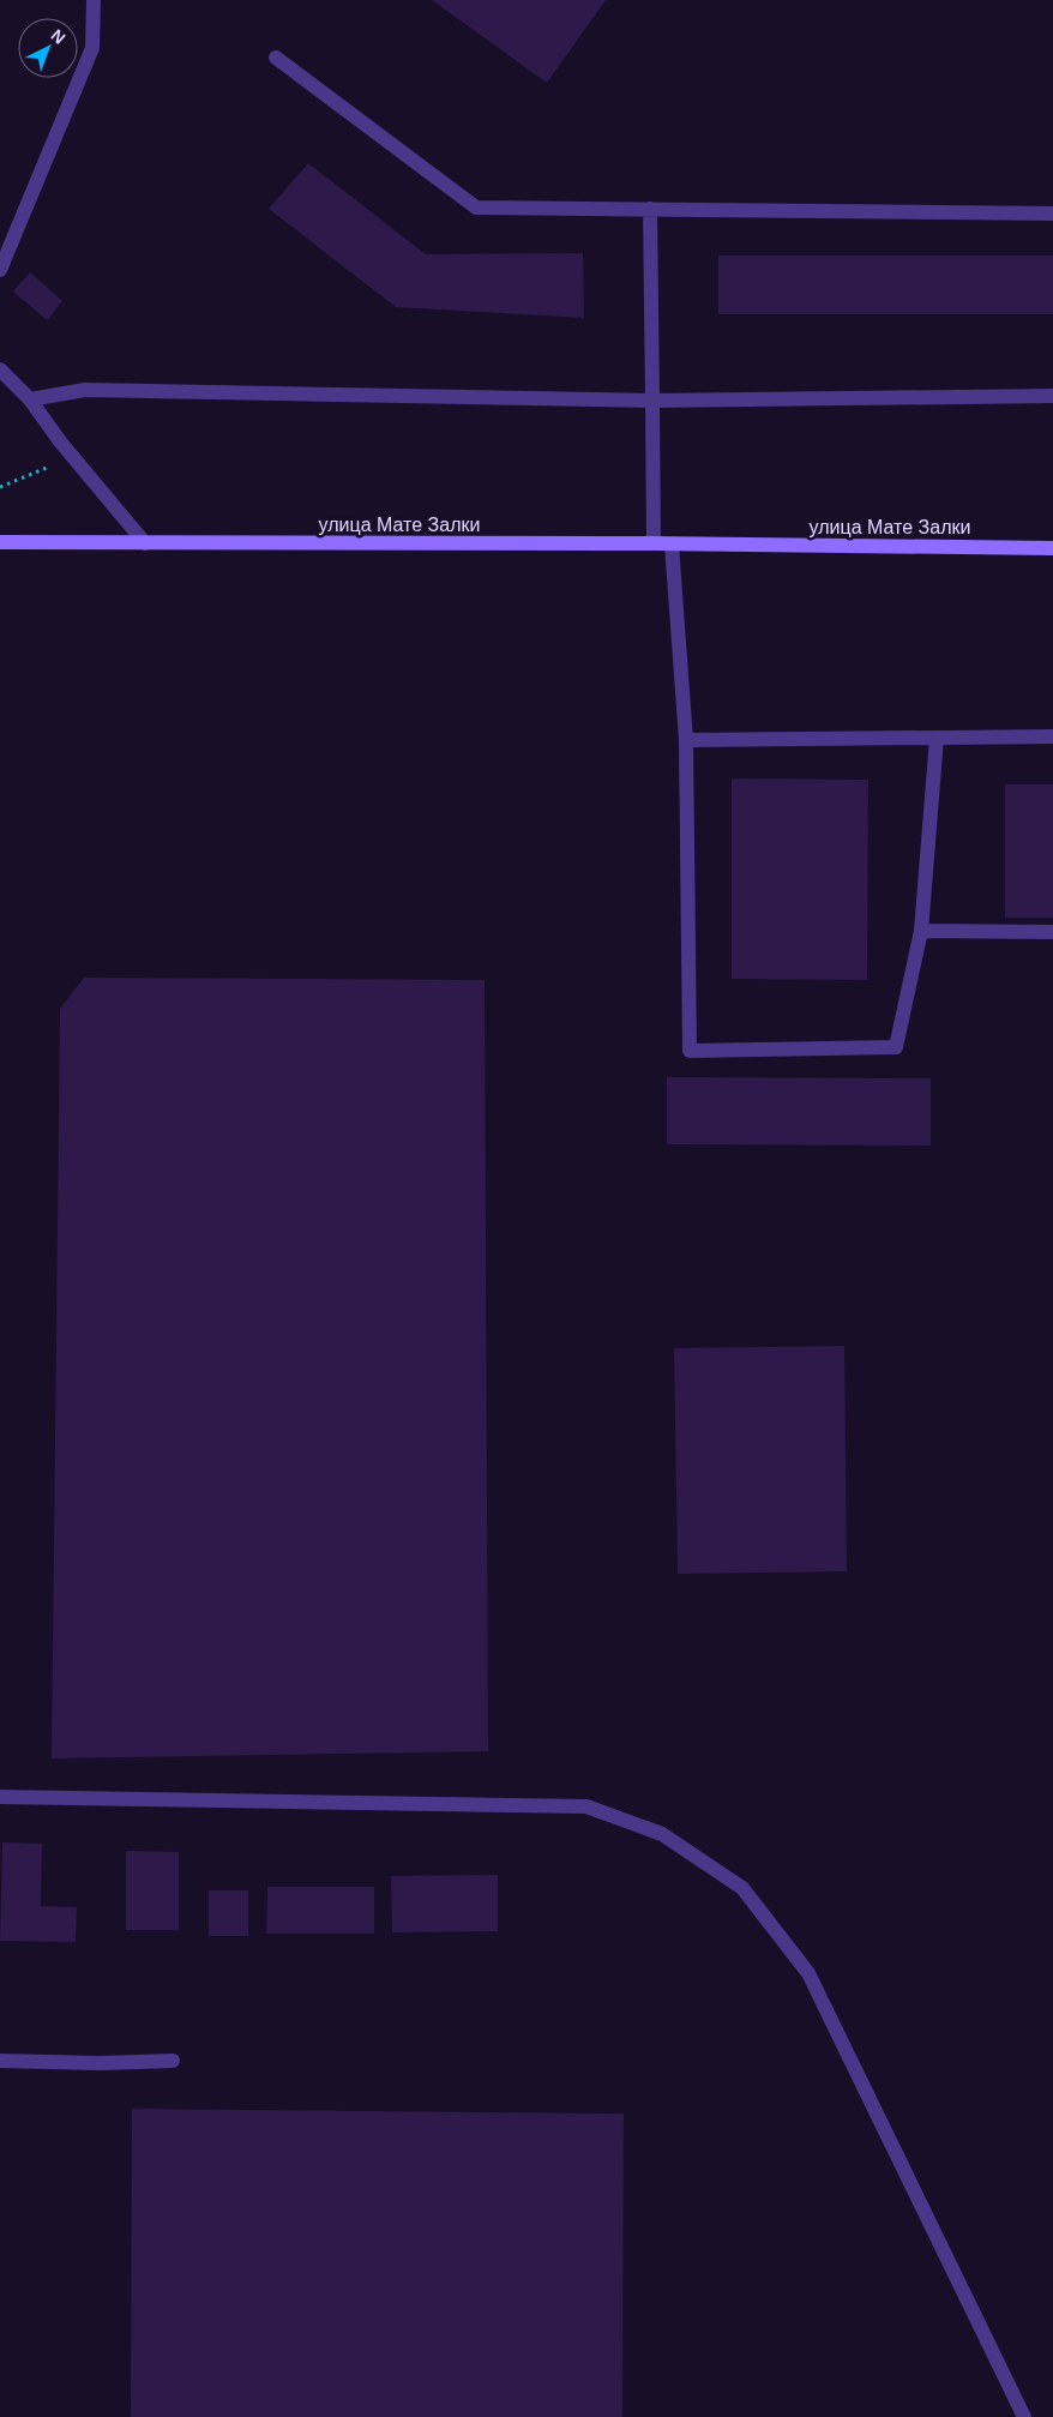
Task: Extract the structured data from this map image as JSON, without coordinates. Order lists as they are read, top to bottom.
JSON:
{
  "streets": {
    "street": ["улица Мате Залки"]
  },
  "north": "top right"
}
